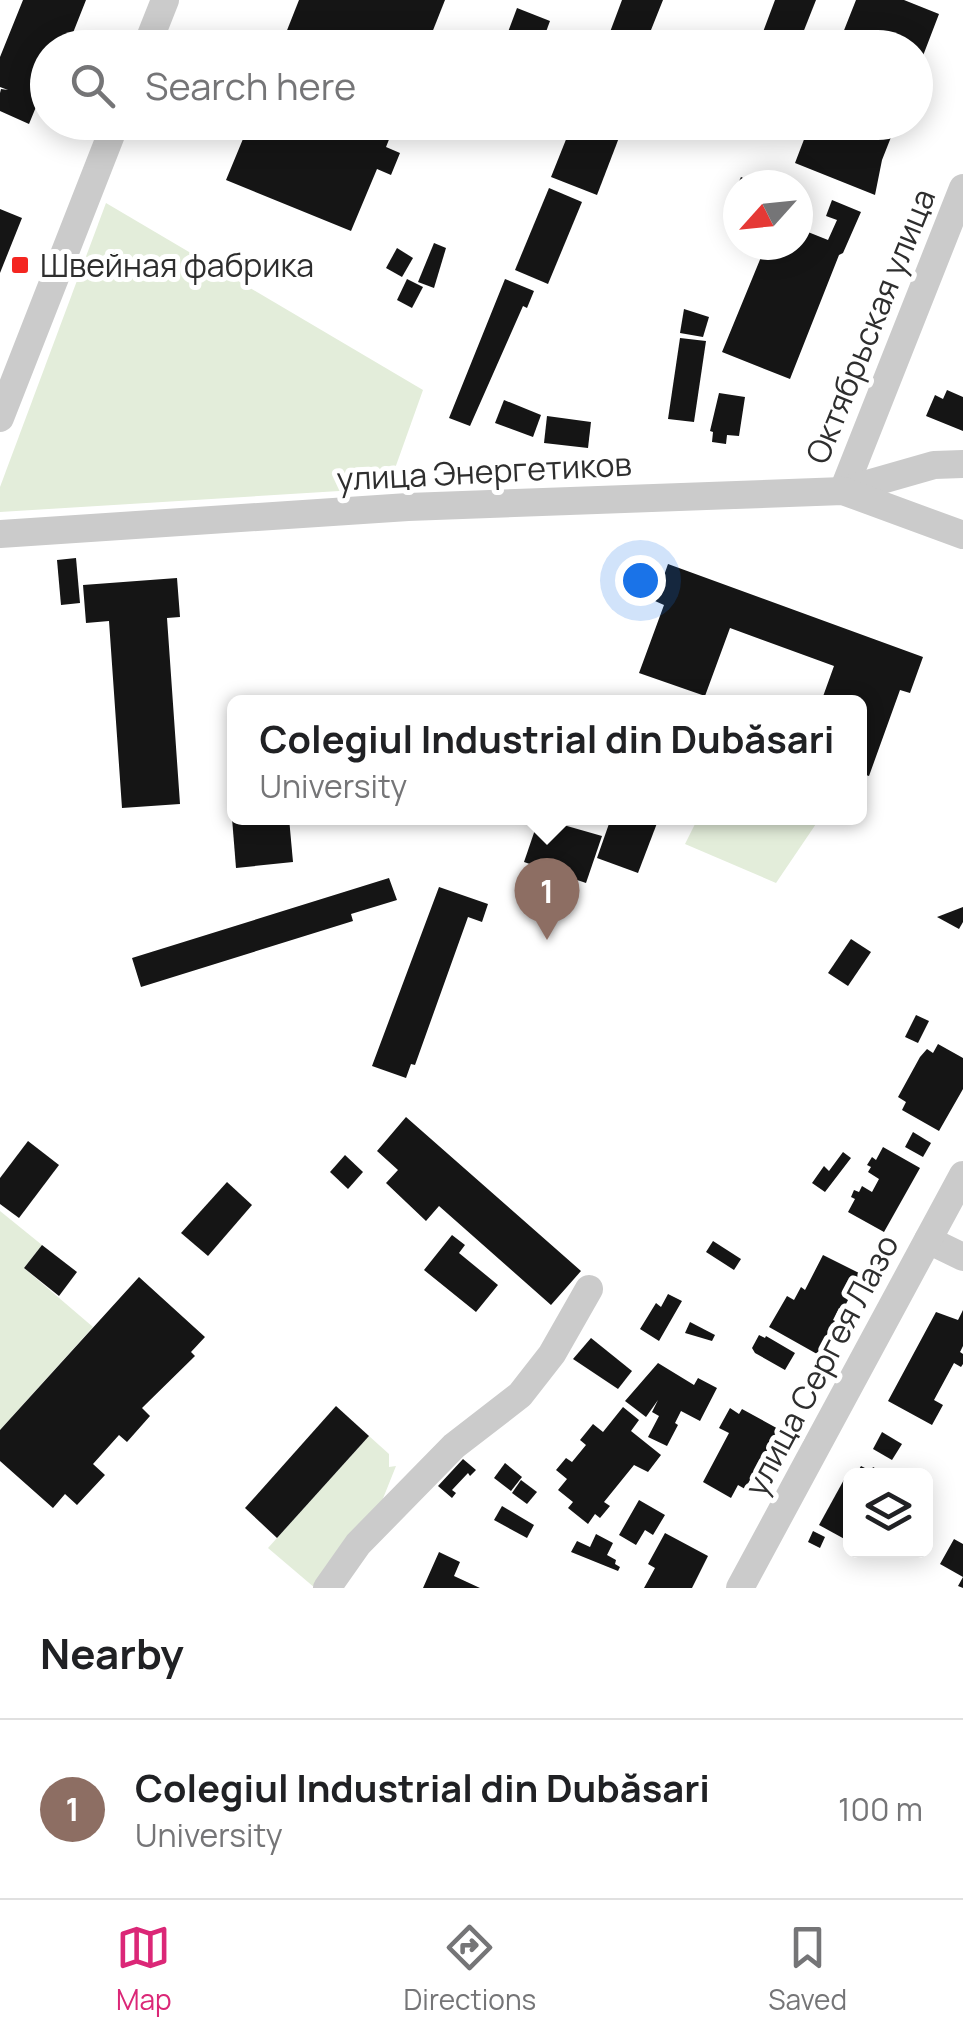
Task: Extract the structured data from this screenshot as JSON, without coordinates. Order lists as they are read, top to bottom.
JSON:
{
  "streets": {
    "street": ["Октябрьская улица", "улица Энергетиков", "улица Сергея Лазо"]
  },
  "crossings": [
    ["Октябрьская улица", "улица Энергетиков"]
  ],
  "places": {
    "transit": ["Швейная фабрика"]
  },
  "north": "bottom left",
  "page": {
    "search": "Search here",
    "popup": ["Colegiul Industrial din Dubăsari", "University"],
    "pins": "1",
    "heading": "Nearby",
    "list": [
      {
        "mark": "1",
        "name": "Colegiul Industrial din Dubăsari",
        "note": "University",
        "value": "100 m"
      }
    ],
    "nav": ["Map", "Directions", "Saved"]
  }
}
